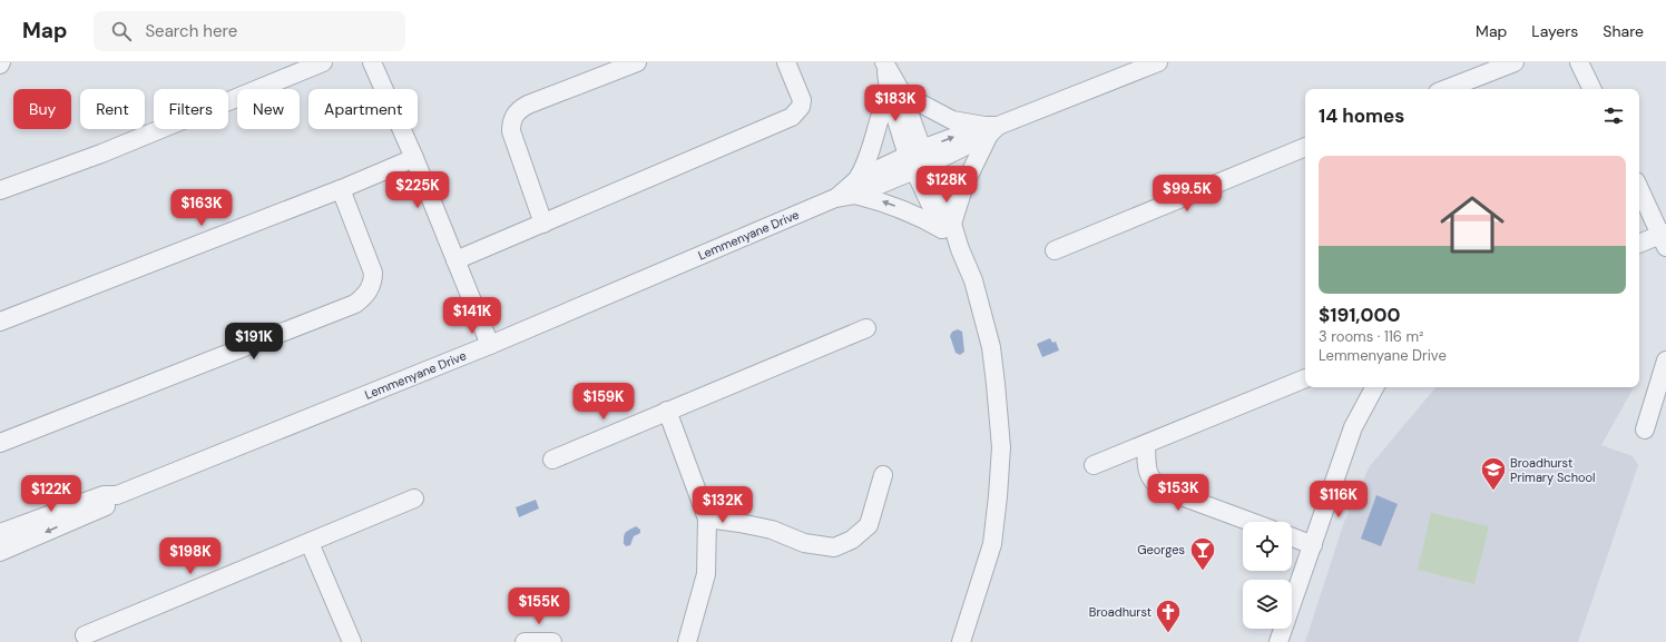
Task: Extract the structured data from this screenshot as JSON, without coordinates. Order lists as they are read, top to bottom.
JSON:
{
  "streets": {
    "street": ["Lemmenyane Drive"]
  },
  "places": {
    "school or university": ["Broadhurst Primary School"],
    "bar": ["Georges"],
    "church": ["Broadhurst"]
  },
  "page": {
    "header": "Map",
    "search": "Search here",
    "nav": ["Map", "Layers", "Share"],
    "price": [
      "$183K",
      "$128K",
      "$225K",
      "$99.5K",
      "$163K",
      "$141K",
      "$191K",
      "$159K",
      "$153K",
      "$122K",
      "$116K",
      "$132K",
      "$198K",
      "$155K"
    ],
    "chip": [
      "Buy",
      "Rent",
      "Filters",
      "New",
      "Apartment"
    ],
    "heading": "14 homes",
    "list": [
      {
        "name": "$191,000",
        "note": "3 rooms · 116 m² · Lemmenyane Drive"
      }
    ]
  }
}
